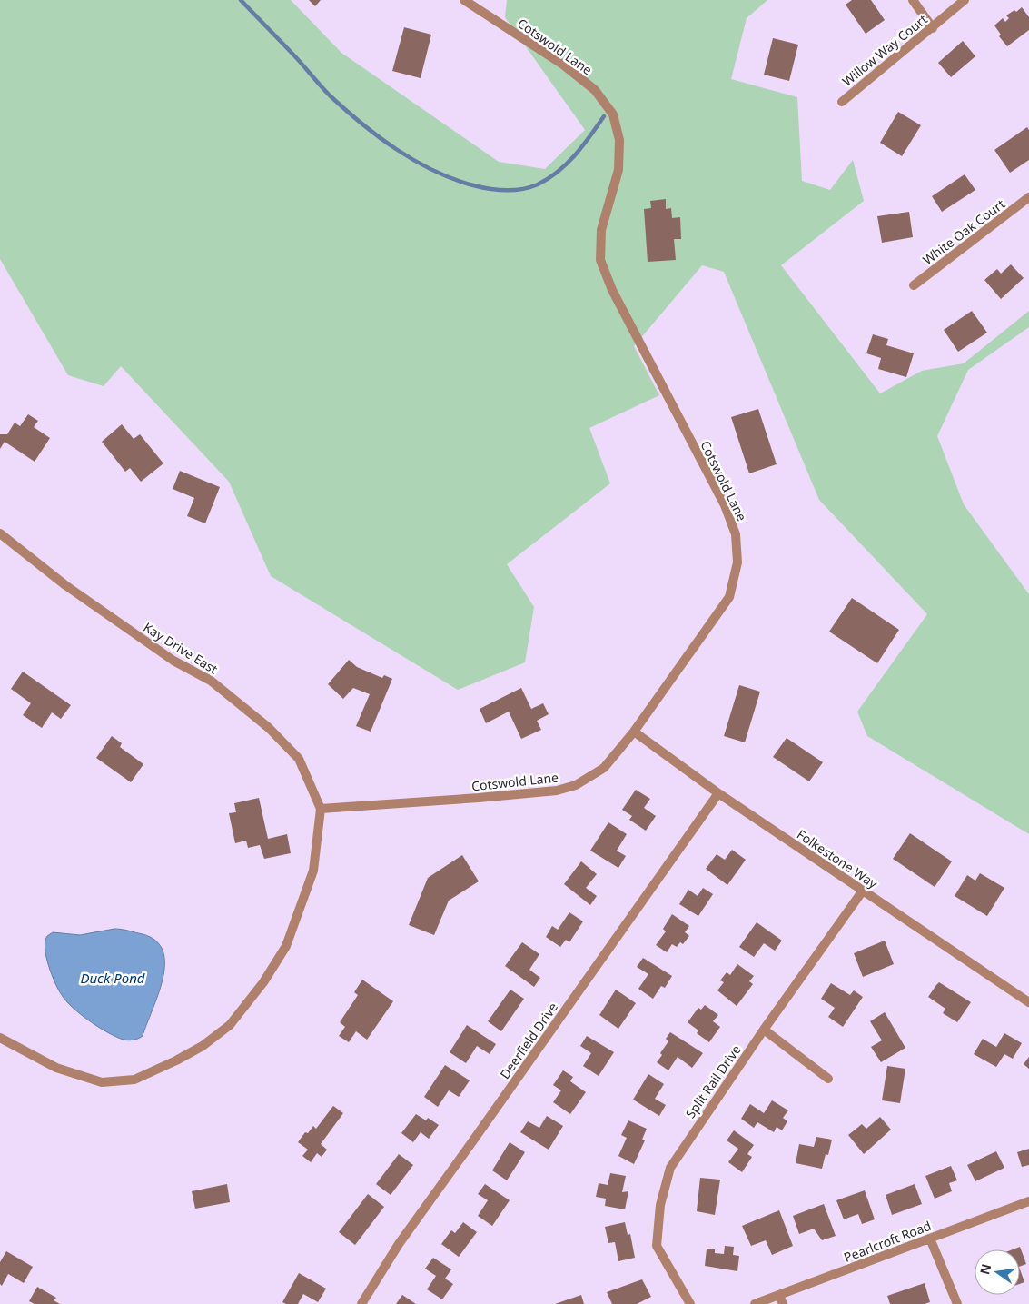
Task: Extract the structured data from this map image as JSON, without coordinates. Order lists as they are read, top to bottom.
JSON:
{
  "streets": {
    "street": [
      "Cotswold Lane",
      "Willow Way Court",
      "White Oak Court",
      "Kay Drive East",
      "Folkestone Way",
      "Deerfield Drive",
      "Split Rail Drive",
      "Pearlcroft Road"
    ]
  },
  "crossings": [
    ["Cotswold Lane", "Kay Drive East"],
    ["Cotswold Lane", "Folkestone Way"],
    ["Folkestone Way", "Deerfield Drive"],
    ["Folkestone Way", "Split Rail Drive"]
  ],
  "water": ["Duck Pond"],
  "north": "left"
}
